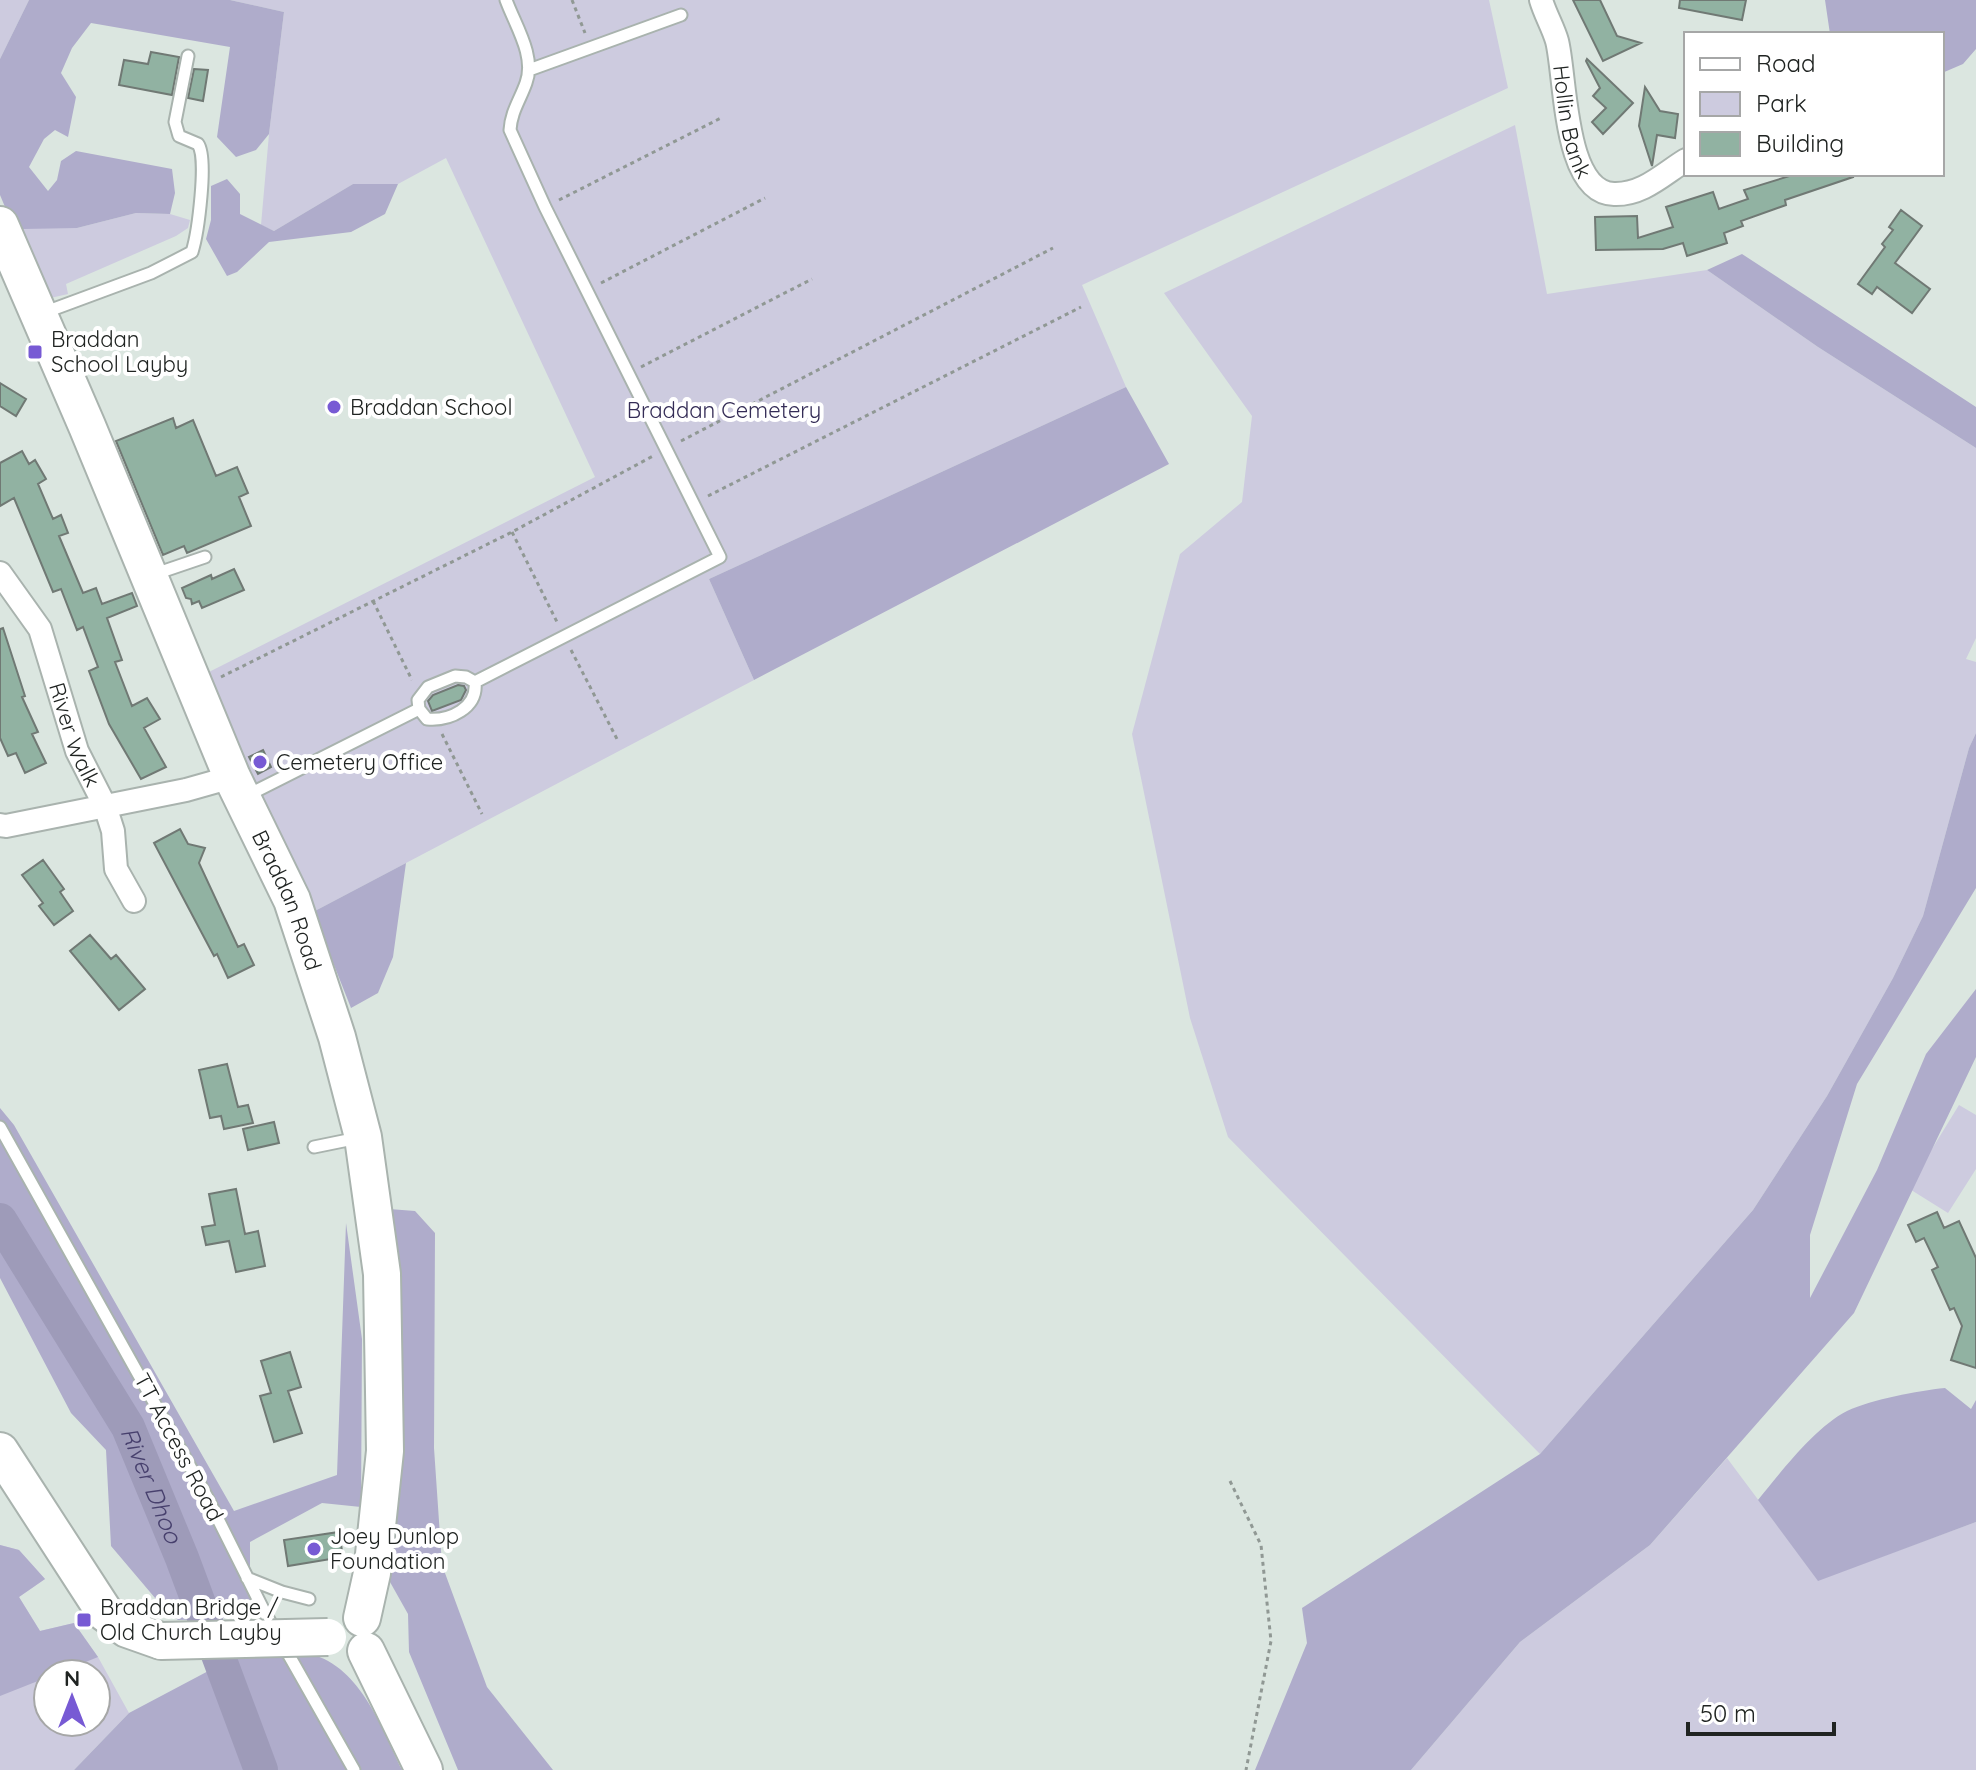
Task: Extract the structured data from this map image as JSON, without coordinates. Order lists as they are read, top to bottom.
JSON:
{
  "streets": {
    "highway": ["Braddan Road"],
    "street": ["Hollin Bank", "River Walk"],
    "lane": ["TT Access Road"]
  },
  "water": ["River Dhoo"],
  "parks": ["Braddan Cemetery"],
  "places": {
    "transit": ["Braddan School Layby", "Braddan Bridge / Old Church Layby"],
    "other": ["Braddan School", "Cemetery Office", "Joey Dunlop Foundation"]
  },
  "legend": ["Road", "Park", "Building"],
  "scale_bar": "50 m",
  "north": "top"
}
